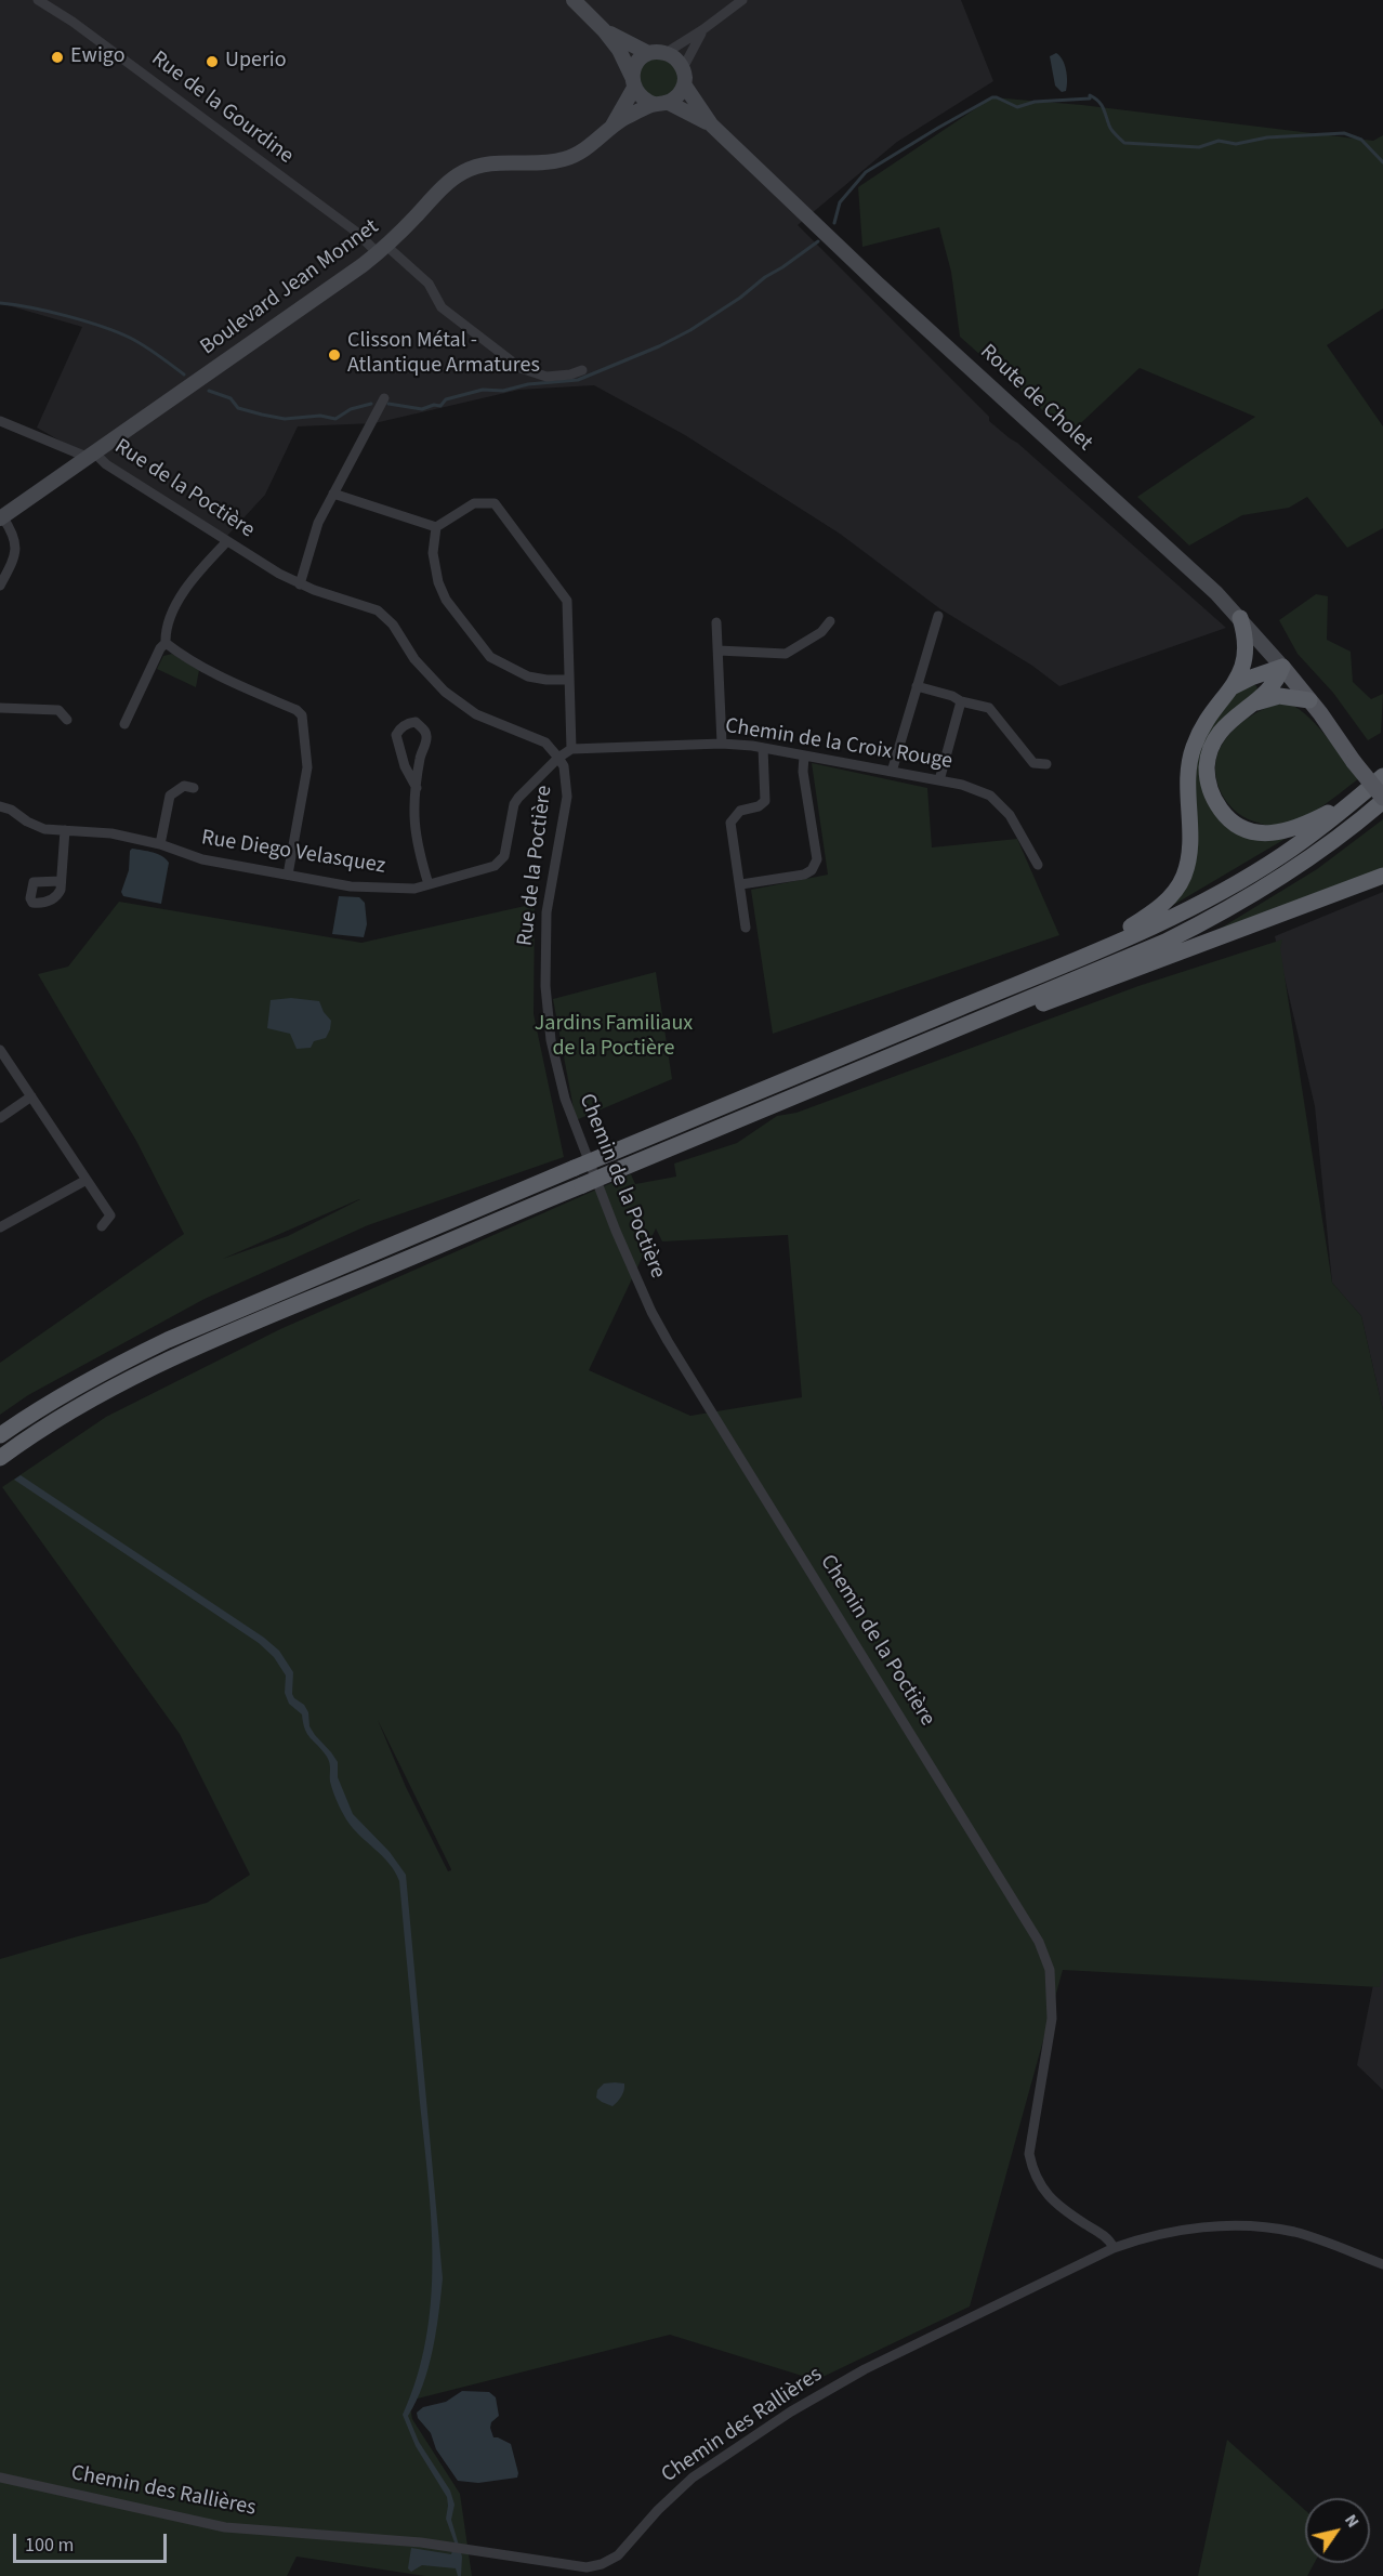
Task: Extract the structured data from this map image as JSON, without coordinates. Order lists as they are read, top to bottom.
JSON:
{
  "streets": {
    "main road": ["Boulevard Jean Monnet", "Route de Cholet"],
    "street": [
      "Rue de la Gourdine",
      "Rue de la Poctière",
      "Chemin de la Croix Rouge",
      "Rue Diego Velasquez",
      "Chemin de la Poctière",
      "Chemin des Rallières"
    ]
  },
  "crossings": [
    ["Rue de la Gourdine", "Boulevard Jean Monnet"],
    ["Boulevard Jean Monnet", "Rue de la Poctière"],
    ["Rue de la Poctière", "Rue Diego Velasquez"],
    ["Rue de la Poctière", "Chemin de la Poctière"],
    ["Chemin de la Poctière", "Chemin des Rallières"]
  ],
  "parks": ["Jardins Familiaux de la Poctière"],
  "places": ["Ewigo", "Uperio", "Clisson Métal - Atlantique Armatures"],
  "scale_bar": "100 m",
  "north": "top right"
}
